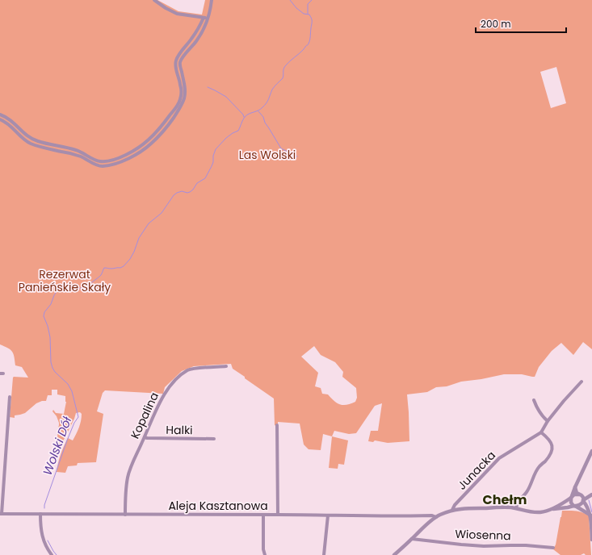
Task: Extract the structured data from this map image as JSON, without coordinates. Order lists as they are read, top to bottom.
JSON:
{
  "streets": {
    "street": [
      "Kopalina",
      "Halki",
      "Junacka",
      "Aleja Kasztanowa",
      "Wiosenna"
    ]
  },
  "crossings": [
    ["Kopalina", "Halki"],
    ["Kopalina", "Aleja Kasztanowa"],
    ["Junacka", "Aleja Kasztanowa"],
    ["Junacka", "Wiosenna"]
  ],
  "districts": ["Chełm"],
  "water": ["Wolski Dół"],
  "parks": ["Las Wolski", "Rezerwat Panieńskie Skały"],
  "scale_bar": "200 m"
}
